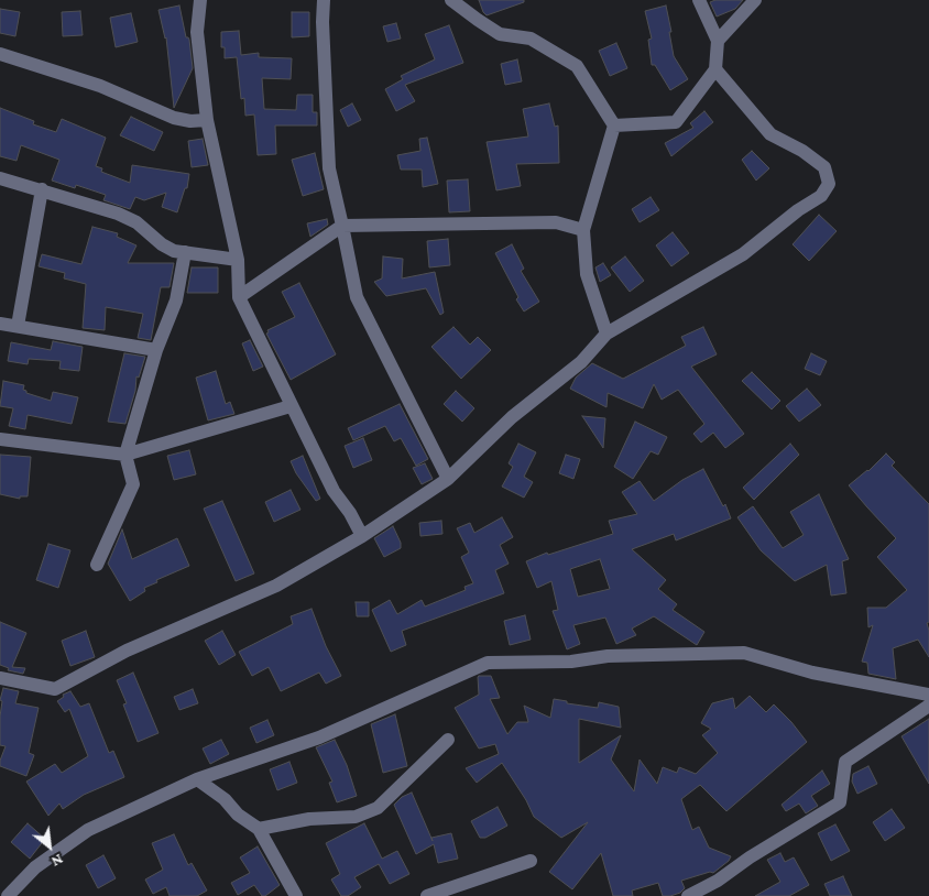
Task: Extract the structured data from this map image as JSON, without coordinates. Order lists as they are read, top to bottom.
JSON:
{
  "north": "bottom right"
}
